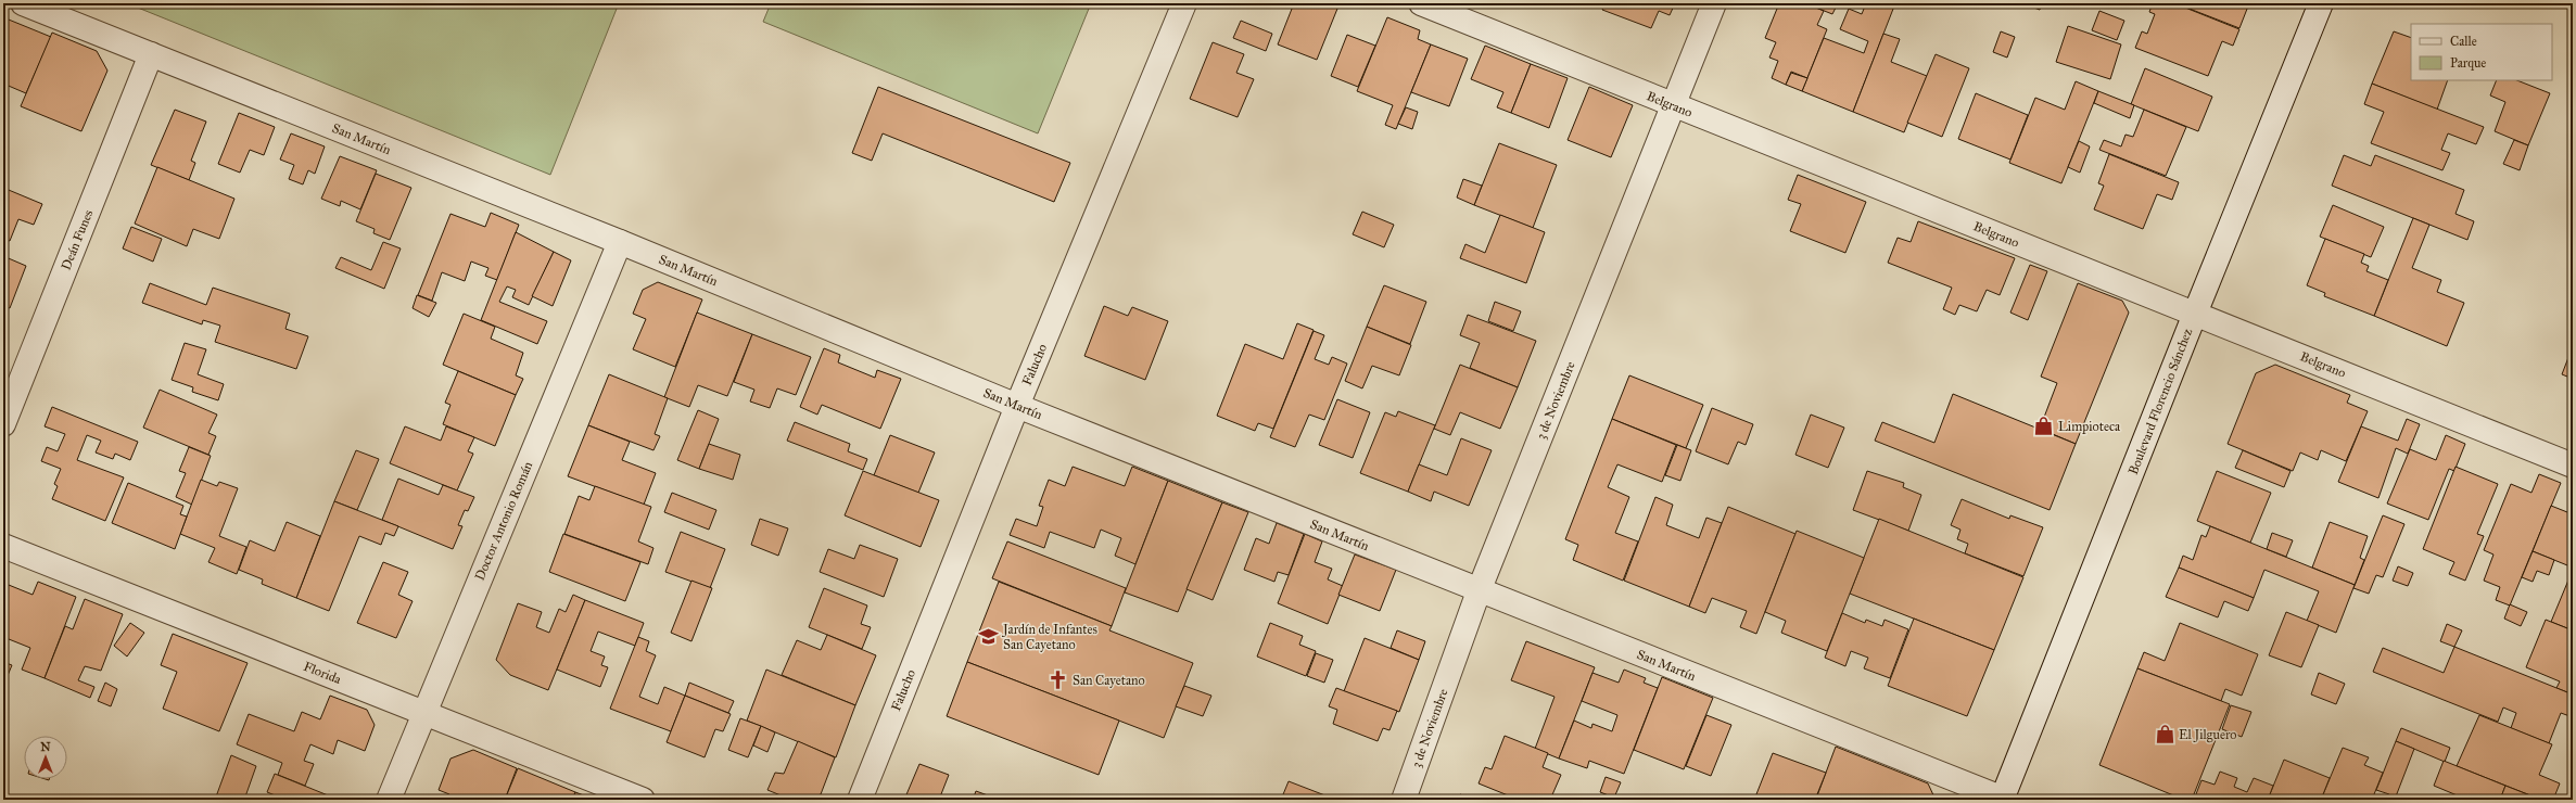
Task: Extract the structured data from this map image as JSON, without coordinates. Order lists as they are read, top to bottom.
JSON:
{
  "streets": {
    "street": [
      "Belgrano",
      "San Martín",
      "Deán Funes",
      "Falucho",
      "3 de Noviembre",
      "Boulevard Florencio Sánchez",
      "Doctor Antonio Román",
      "Florida"
    ]
  },
  "crossings": [
    ["Belgrano", "3 de Noviembre"],
    ["Belgrano", "Boulevard Florencio Sánchez"],
    ["San Martín", "Deán Funes"],
    ["San Martín", "Falucho"],
    ["San Martín", "3 de Noviembre"],
    ["San Martín", "Boulevard Florencio Sánchez"],
    ["San Martín", "Doctor Antonio Román"],
    ["Doctor Antonio Román", "Florida"]
  ],
  "places": {
    "shop": ["Limpioteca", "El Jilguero"],
    "school or university": ["Jardín de Infantes San Cayetano"],
    "church": ["San Cayetano"]
  },
  "legend": ["Calle", "Parque"],
  "north": "top"
}
